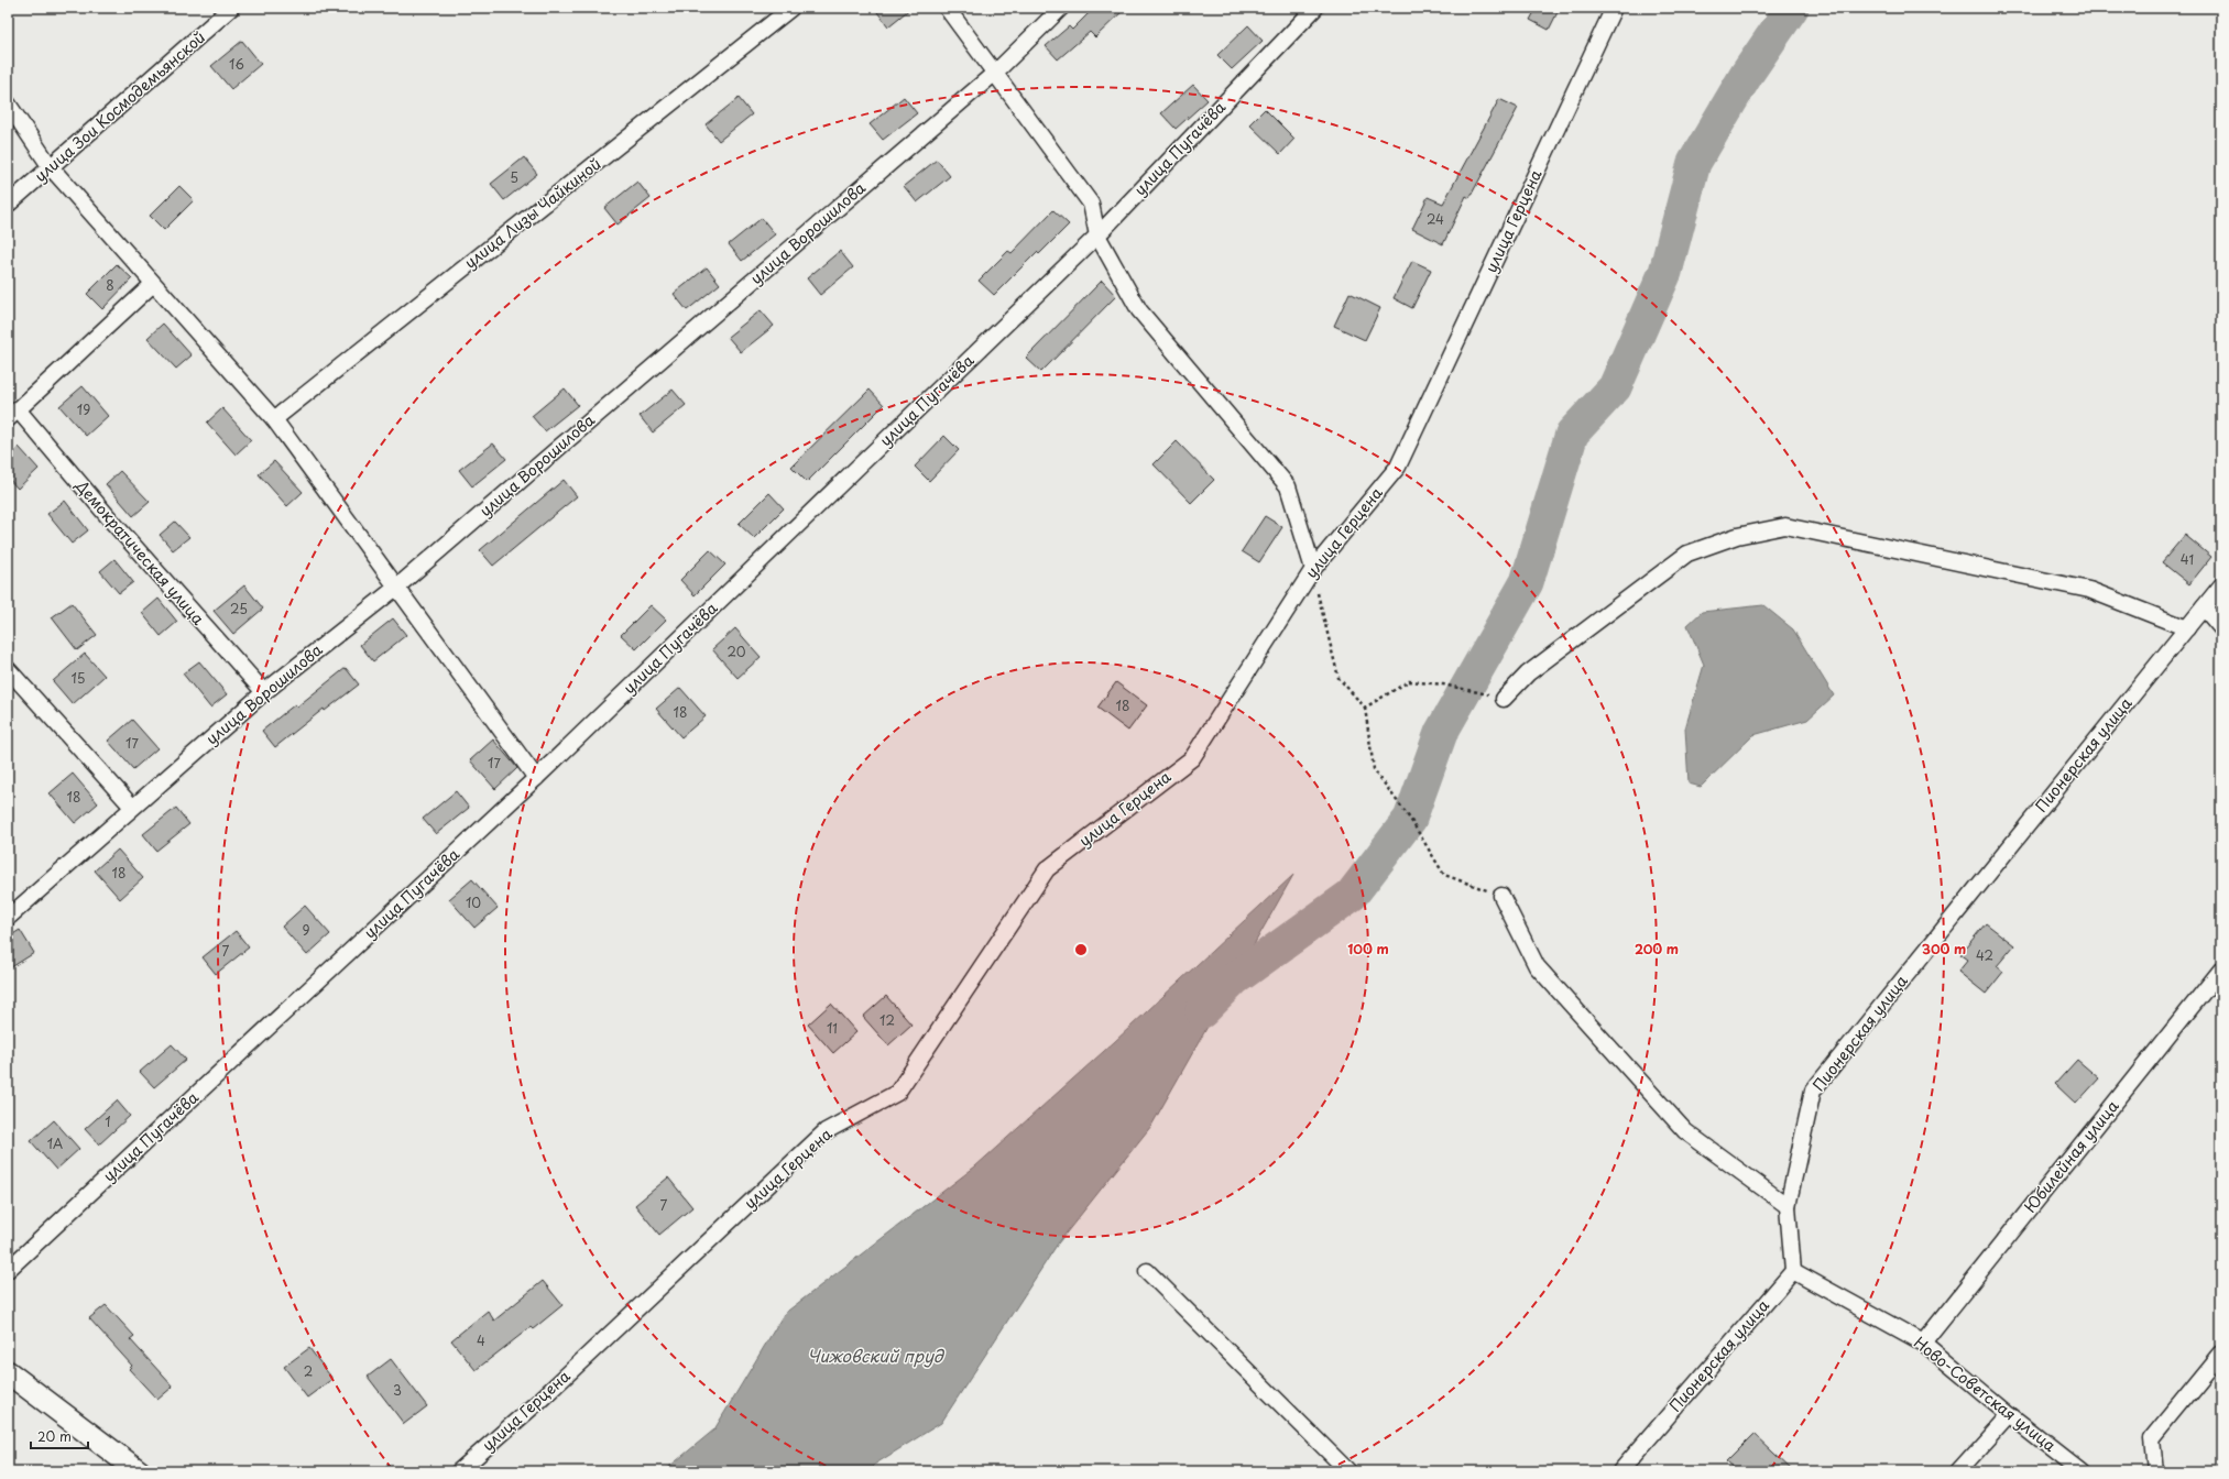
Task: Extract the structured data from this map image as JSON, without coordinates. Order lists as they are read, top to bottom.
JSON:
{
  "streets": {
    "street": [
      "улица Зои Космодемьянской",
      "улица Пугачёва",
      "улица Лизы Чайкиной",
      "улица Герцена",
      "улица Ворошилова",
      "Демократическая улица",
      "Пионерская улица",
      "Юбилейная улица",
      "Ново-Советская улица"
    ]
  },
  "crossings": [
    ["улица Ворошилова", "Демократическая улица"],
    ["Пионерская улица", "Ново-Советская улица"],
    ["Юбилейная улица", "Ново-Советская улица"]
  ],
  "water": ["Чижовский пруд"],
  "house_numbers": [
    "16",
    "5",
    "24",
    "8",
    "19",
    "41",
    "25",
    "20",
    "15",
    "18",
    "18",
    "17",
    "17",
    "18",
    "18",
    "10",
    "9",
    "7",
    "42",
    "12",
    "11",
    "1",
    "1А",
    "7",
    "4",
    "2",
    "3"
  ],
  "scale_bar": "20 m",
  "rings": ["100 m", "200 m", "300 m"]
}
